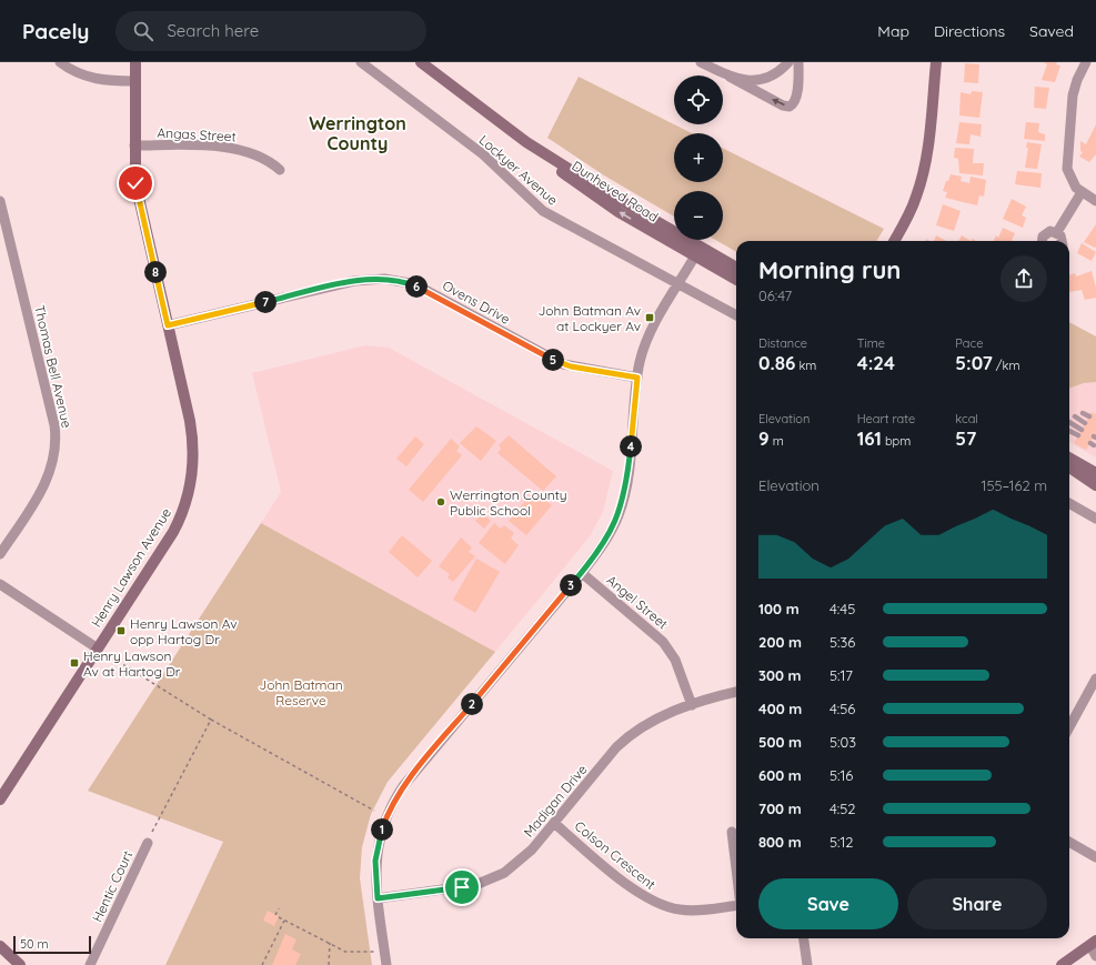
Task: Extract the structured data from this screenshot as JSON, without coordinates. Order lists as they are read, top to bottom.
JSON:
{
  "streets": {
    "street": [
      "Angas Street",
      "Lockyer Avenue",
      "Dunheved Road",
      "Ovens Drive",
      "Thomas Bell Avenue",
      "Henry Lawson Avenue",
      "Angel Street",
      "Madigan Drive",
      "Colson Crescent",
      "Hentic Court"
    ]
  },
  "crossings": [
    ["Angas Street", "Henry Lawson Avenue"],
    ["Ovens Drive", "Henry Lawson Avenue"],
    ["Angel Street", "Madigan Drive"],
    ["Madigan Drive", "Colson Crescent"]
  ],
  "districts": ["Werrington County"],
  "parks": ["John Batman Reserve"],
  "places": {
    "transit": ["John Batman Av at Lockyer Av", "Henry Lawson Av opp Hartog Dr", "Henry Lawson Av at Hartog Dr"],
    "other": ["Werrington County Public School"]
  },
  "scale_bar": "50 m",
  "page": {
    "header": "Pacely",
    "search": "Search here",
    "nav": ["Map", "Directions", "Saved"],
    "map_buttons": ["+", "−"],
    "heading": ["Morning run", "06:47"],
    "pins": [
      "8",
      "6",
      "7",
      "5",
      "4",
      "3",
      "2",
      "1"
    ],
    "stats": [
      ["Distance", "0.86 km"],
      ["Time", "4:24"],
      ["Pace", "5:07 /km"],
      ["Elevation", "9 m"],
      ["Heart rate", "161 bpm"],
      ["kcal", "57"]
    ],
    "chart": ["Elevation", "155–162 m"],
    "list": [
      {
        "name": "100 m",
        "note": "4:45"
      },
      {
        "name": "200 m",
        "note": "5:36"
      },
      {
        "name": "300 m",
        "note": "5:17"
      },
      {
        "name": "400 m",
        "note": "4:56"
      },
      {
        "name": "500 m",
        "note": "5:03"
      },
      {
        "name": "600 m",
        "note": "5:16"
      },
      {
        "name": "700 m",
        "note": "4:52"
      },
      {
        "name": "800 m",
        "note": "5:12"
      }
    ],
    "buttons": ["Save", "Share"],
    "scale": "50 m"
  }
}
